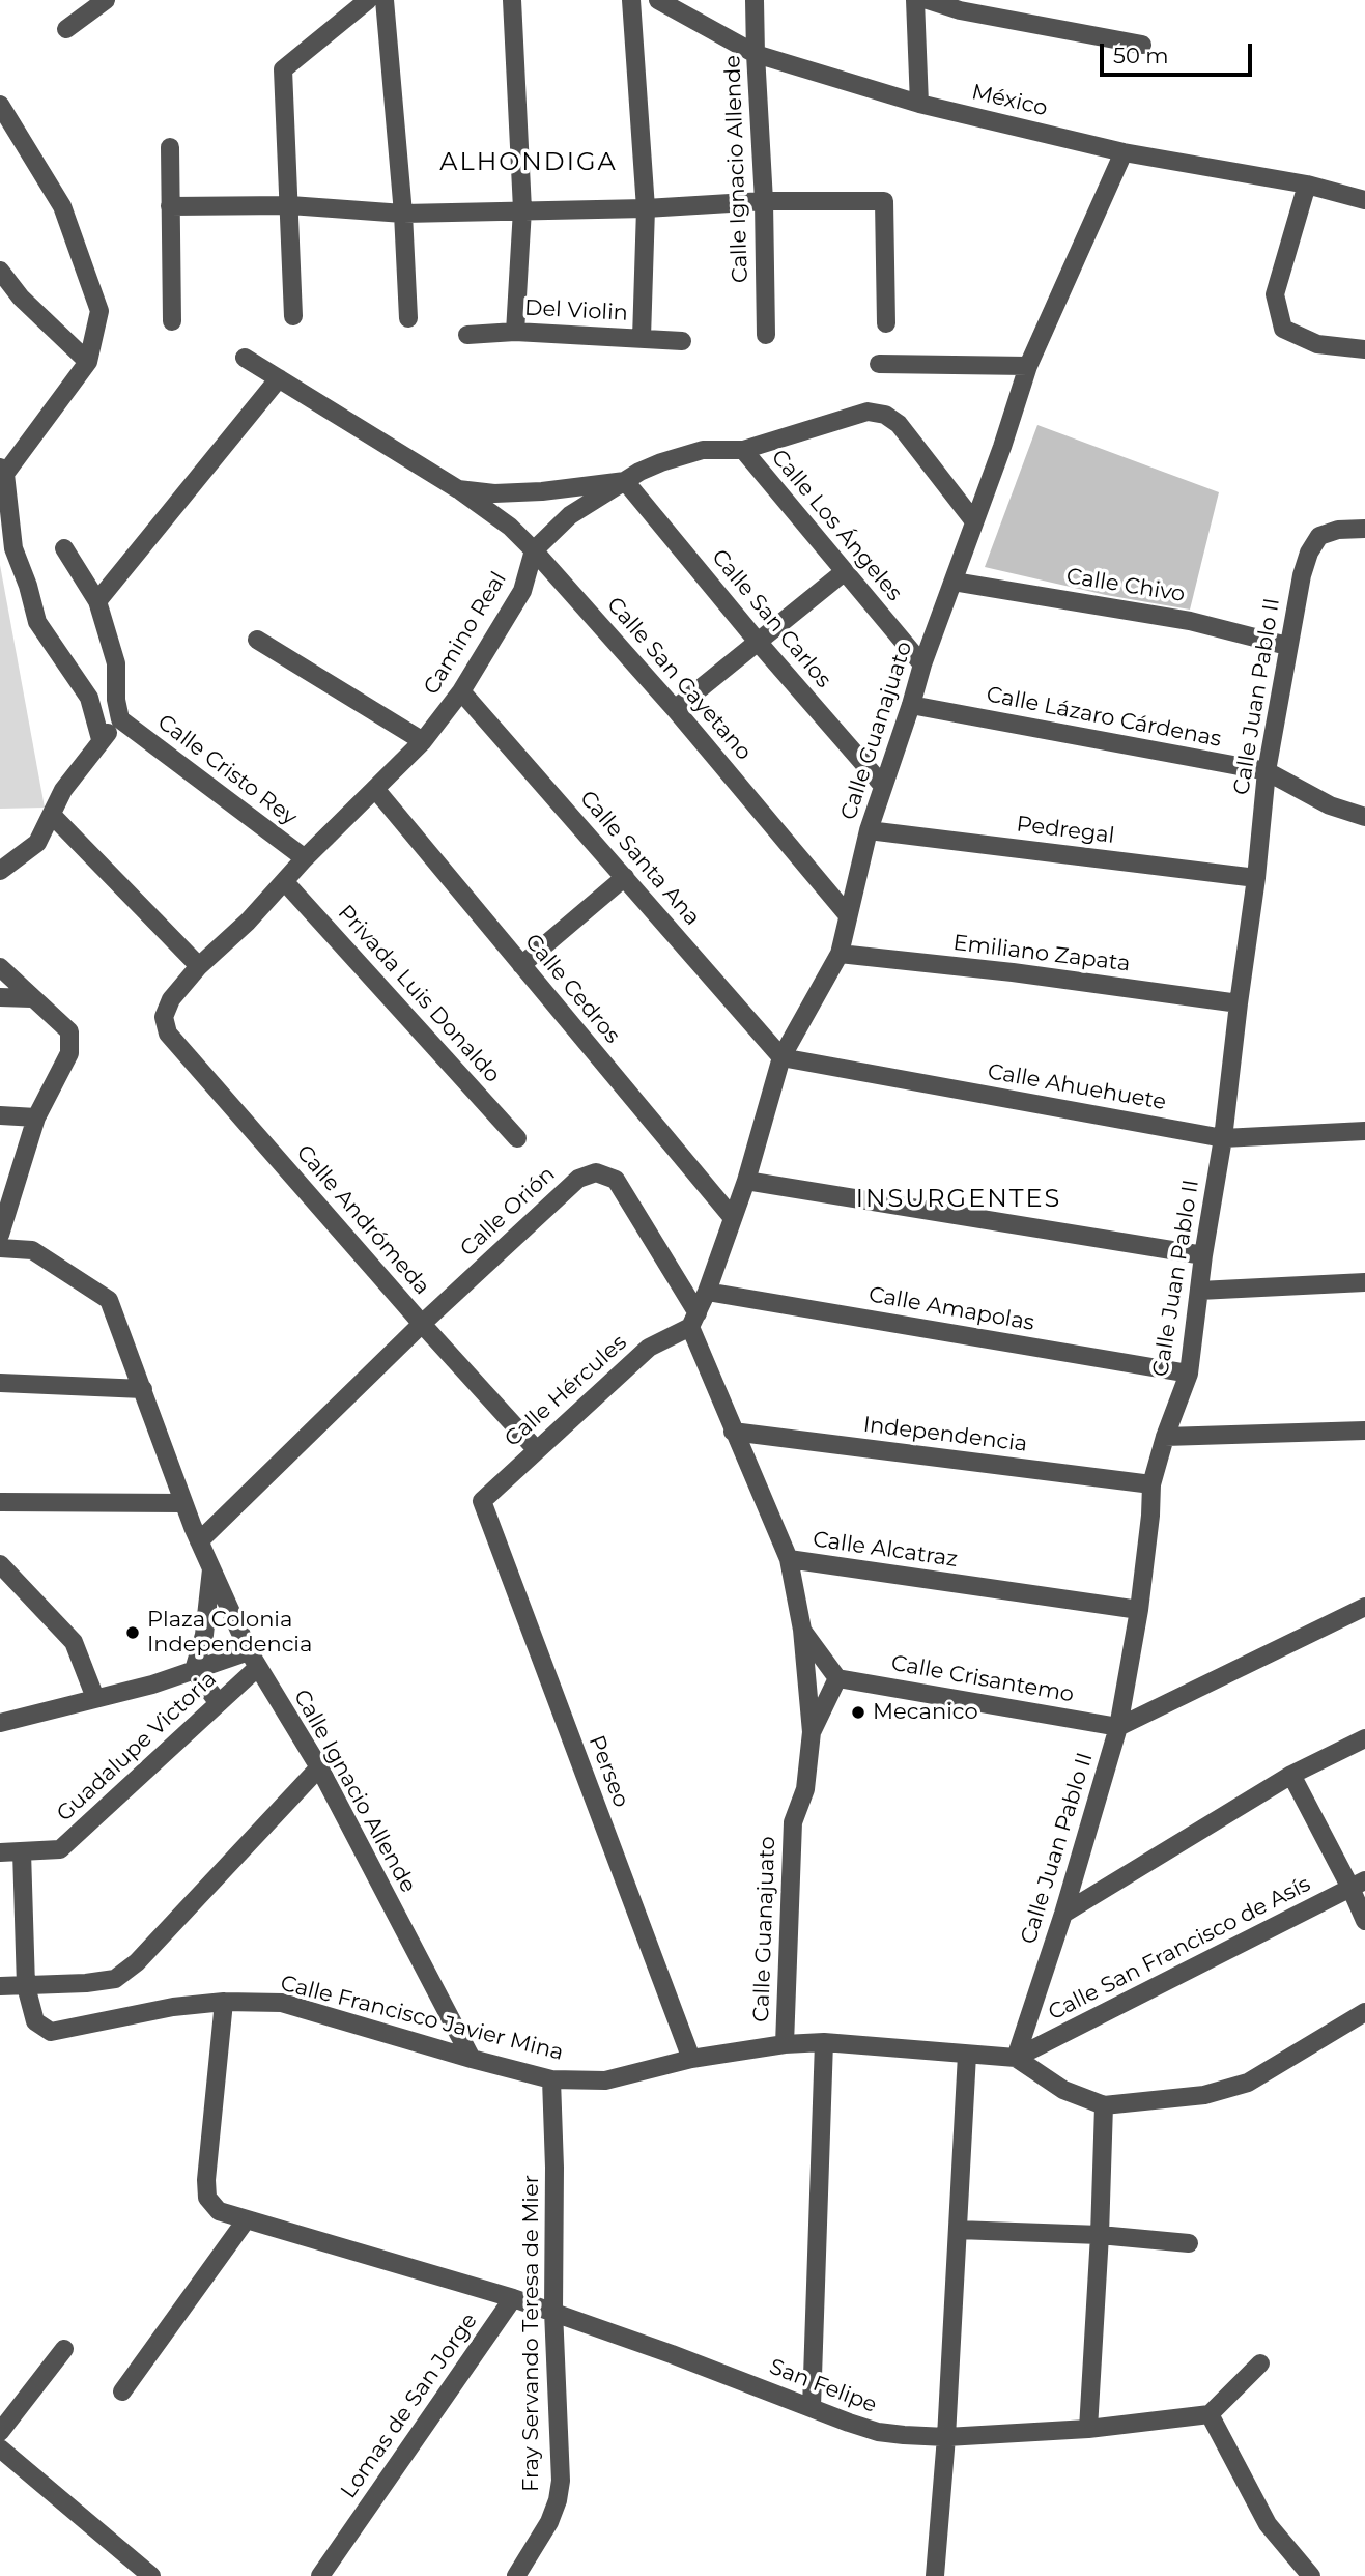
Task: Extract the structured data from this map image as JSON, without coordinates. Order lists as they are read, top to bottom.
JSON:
{
  "streets": {
    "street": [
      "México",
      "Calle Ignacio Allende",
      "Del Violin",
      "Calle Los Ángeles",
      "Calle Chivo",
      "Calle San Carlos",
      "Camino Real",
      "Calle San Cayetano",
      "Calle Juan Pablo II",
      "Calle Lázaro Cárdenas",
      "Calle Guanajuato",
      "Calle Cristo Rey",
      "Pedregal",
      "Calle Santa Ana",
      "Emiliano Zapata",
      "Calle Cedros",
      "Privada Luis Donaldo",
      "Calle Ahuehuete",
      "Calle Orión",
      "Calle Andrómeda",
      "Calle Amapolas",
      "Calle Hércules",
      "Independencia",
      "Calle Alcatraz",
      "Calle Crisantemo",
      "Guadalupe Victoria",
      "Perseo",
      "Calle San Francisco de Asís",
      "Calle Francisco Javier Mina",
      "Fray Servando Teresa de Mier",
      "San Felipe",
      "Lomas de San Jorge"
    ]
  },
  "crossings": [
    ["México", "Calle Ignacio Allende"],
    ["México", "Calle Guanajuato"],
    ["Calle Ignacio Allende", "Calle Orión"],
    ["Calle Ignacio Allende", "Guadalupe Victoria"],
    ["Calle Ignacio Allende", "Calle Francisco Javier Mina"],
    ["Calle Los Ángeles", "Camino Real"],
    ["Calle Los Ángeles", "Calle Guanajuato"],
    ["Calle Chivo", "Calle Juan Pablo II"],
    ["Calle Chivo", "Calle Guanajuato"],
    ["Calle San Carlos", "Camino Real"],
    ["Calle San Carlos", "Calle San Cayetano"],
    ["Calle San Carlos", "Calle Guanajuato"],
    ["Camino Real", "Calle San Cayetano"],
    ["Camino Real", "Calle Guanajuato"],
    ["Camino Real", "Calle Cristo Rey"],
    ["Camino Real", "Calle Santa Ana"],
    ["Camino Real", "Calle Cedros"],
    ["Camino Real", "Privada Luis Donaldo"],
    ["Camino Real", "Calle Andrómeda"],
    ["Calle San Cayetano", "Calle Guanajuato"],
    ["Calle Juan Pablo II", "Calle Lázaro Cárdenas"],
    ["Calle Juan Pablo II", "Pedregal"],
    ["Calle Juan Pablo II", "Emiliano Zapata"],
    ["Calle Juan Pablo II", "Calle Ahuehuete"],
    ["Calle Juan Pablo II", "Calle Amapolas"],
    ["Calle Juan Pablo II", "Independencia"],
    ["Calle Juan Pablo II", "Calle Alcatraz"],
    ["Calle Juan Pablo II", "Calle Crisantemo"],
    ["Calle Juan Pablo II", "Calle San Francisco de Asís"],
    ["Calle Juan Pablo II", "Calle Francisco Javier Mina"],
    ["Calle Lázaro Cárdenas", "Calle Guanajuato"],
    ["Calle Guanajuato", "Pedregal"],
    ["Calle Guanajuato", "Calle Santa Ana"],
    ["Calle Guanajuato", "Emiliano Zapata"],
    ["Calle Guanajuato", "Calle Cedros"],
    ["Calle Guanajuato", "Calle Ahuehuete"],
    ["Calle Guanajuato", "Calle Orión"],
    ["Calle Guanajuato", "Calle Amapolas"],
    ["Calle Guanajuato", "Calle Hércules"],
    ["Calle Guanajuato", "Calle Alcatraz"],
    ["Calle Guanajuato", "Calle Francisco Javier Mina"],
    ["Calle Santa Ana", "Calle Ahuehuete"],
    ["Calle Orión", "Calle Andrómeda"],
    ["Calle Orión", "Calle Hércules"],
    ["Calle Orión", "Calle Alcatraz"],
    ["Calle Andrómeda", "Calle Hércules"],
    ["Calle Hércules", "Calle Alcatraz"],
    ["Calle Hércules", "Perseo"],
    ["Independencia", "Calle Alcatraz"],
    ["Perseo", "Calle Francisco Javier Mina"],
    ["Calle San Francisco de Asís", "Calle Francisco Javier Mina"],
    ["Calle Francisco Javier Mina", "Fray Servando Teresa de Mier"],
    ["Fray Servando Teresa de Mier", "San Felipe"]
  ],
  "districts": ["ALHONDIGA", "INSURGENTES"],
  "places": ["Plaza Colonia Independencia", "Mecanico"],
  "scale_bar": "50 m"
}
